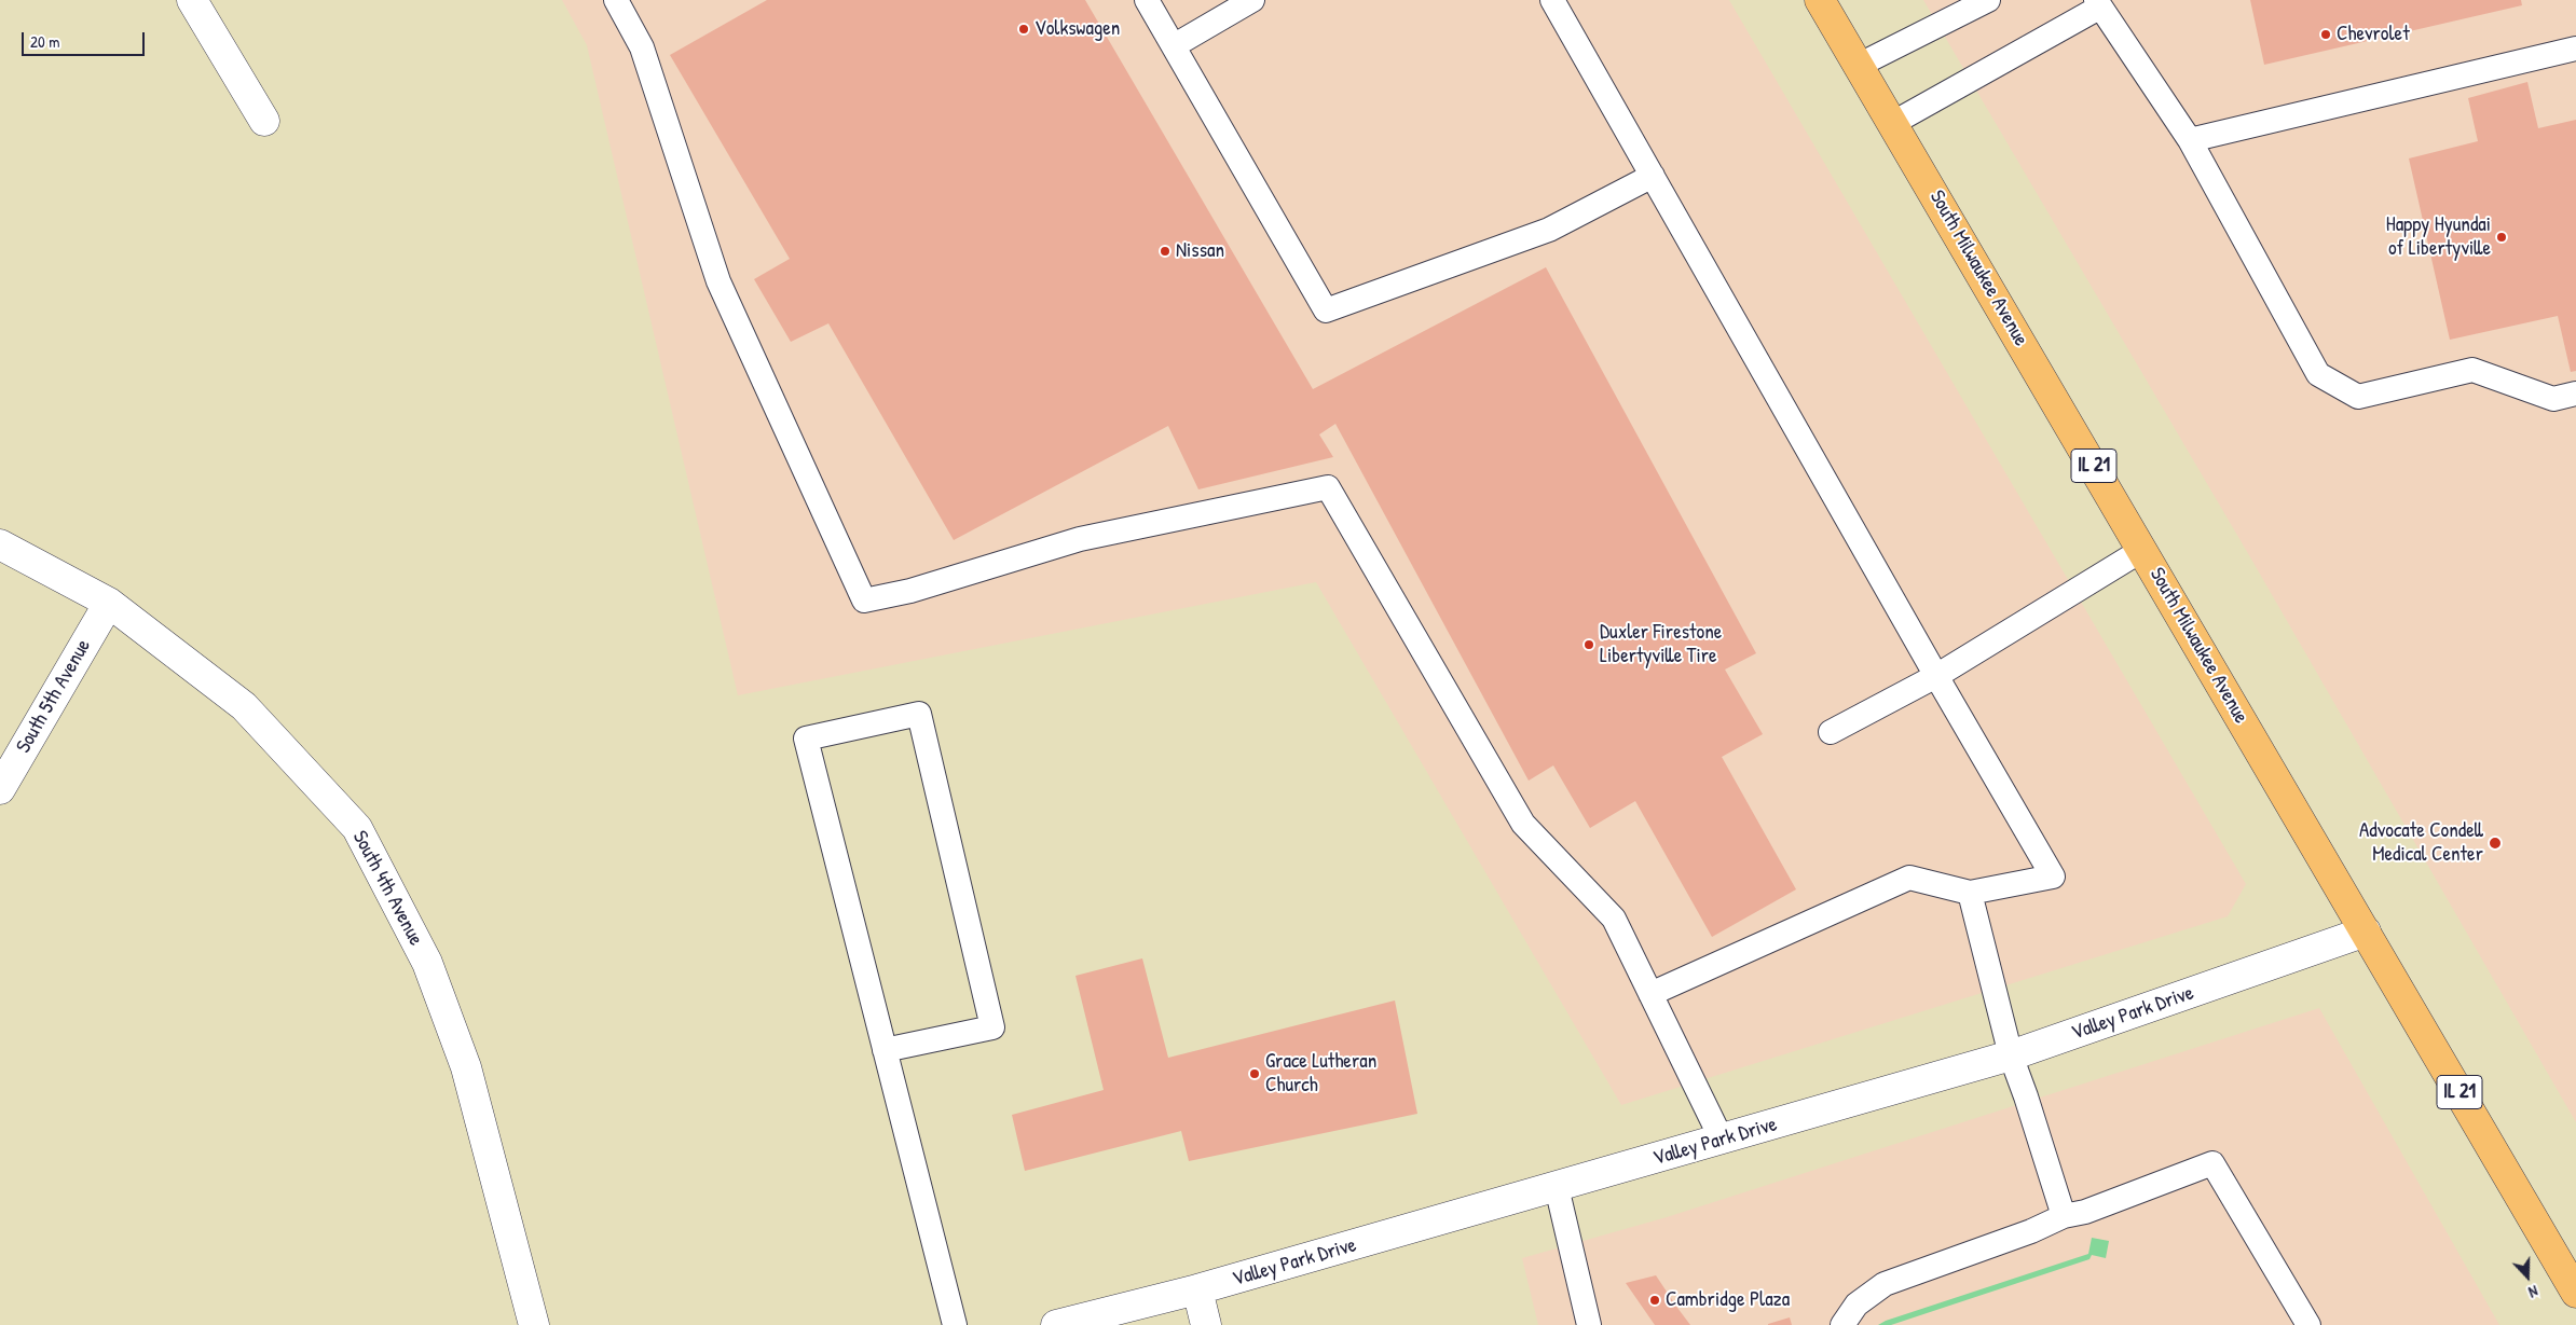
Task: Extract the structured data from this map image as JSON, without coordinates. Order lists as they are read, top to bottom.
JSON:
{
  "streets": {
    "main road": ["South Milwaukee Avenue", "IL 21"],
    "street": ["South 5th Avenue", "South 4th Avenue", "Valley Park Drive"]
  },
  "crossings": [
    ["South Milwaukee Avenue", "Valley Park Drive"],
    ["South 5th Avenue", "South 4th Avenue"]
  ],
  "places": [
    "Volkswagen",
    "Chevrolet",
    "Happy Hyundai of Libertyville",
    "Nissan",
    "Duxler Firestone Libertyville Tire",
    "Advocate Condell Medical Center",
    "Grace Lutheran Church",
    "Cambridge Plaza"
  ],
  "scale_bar": "20 m",
  "north": "bottom"
}
